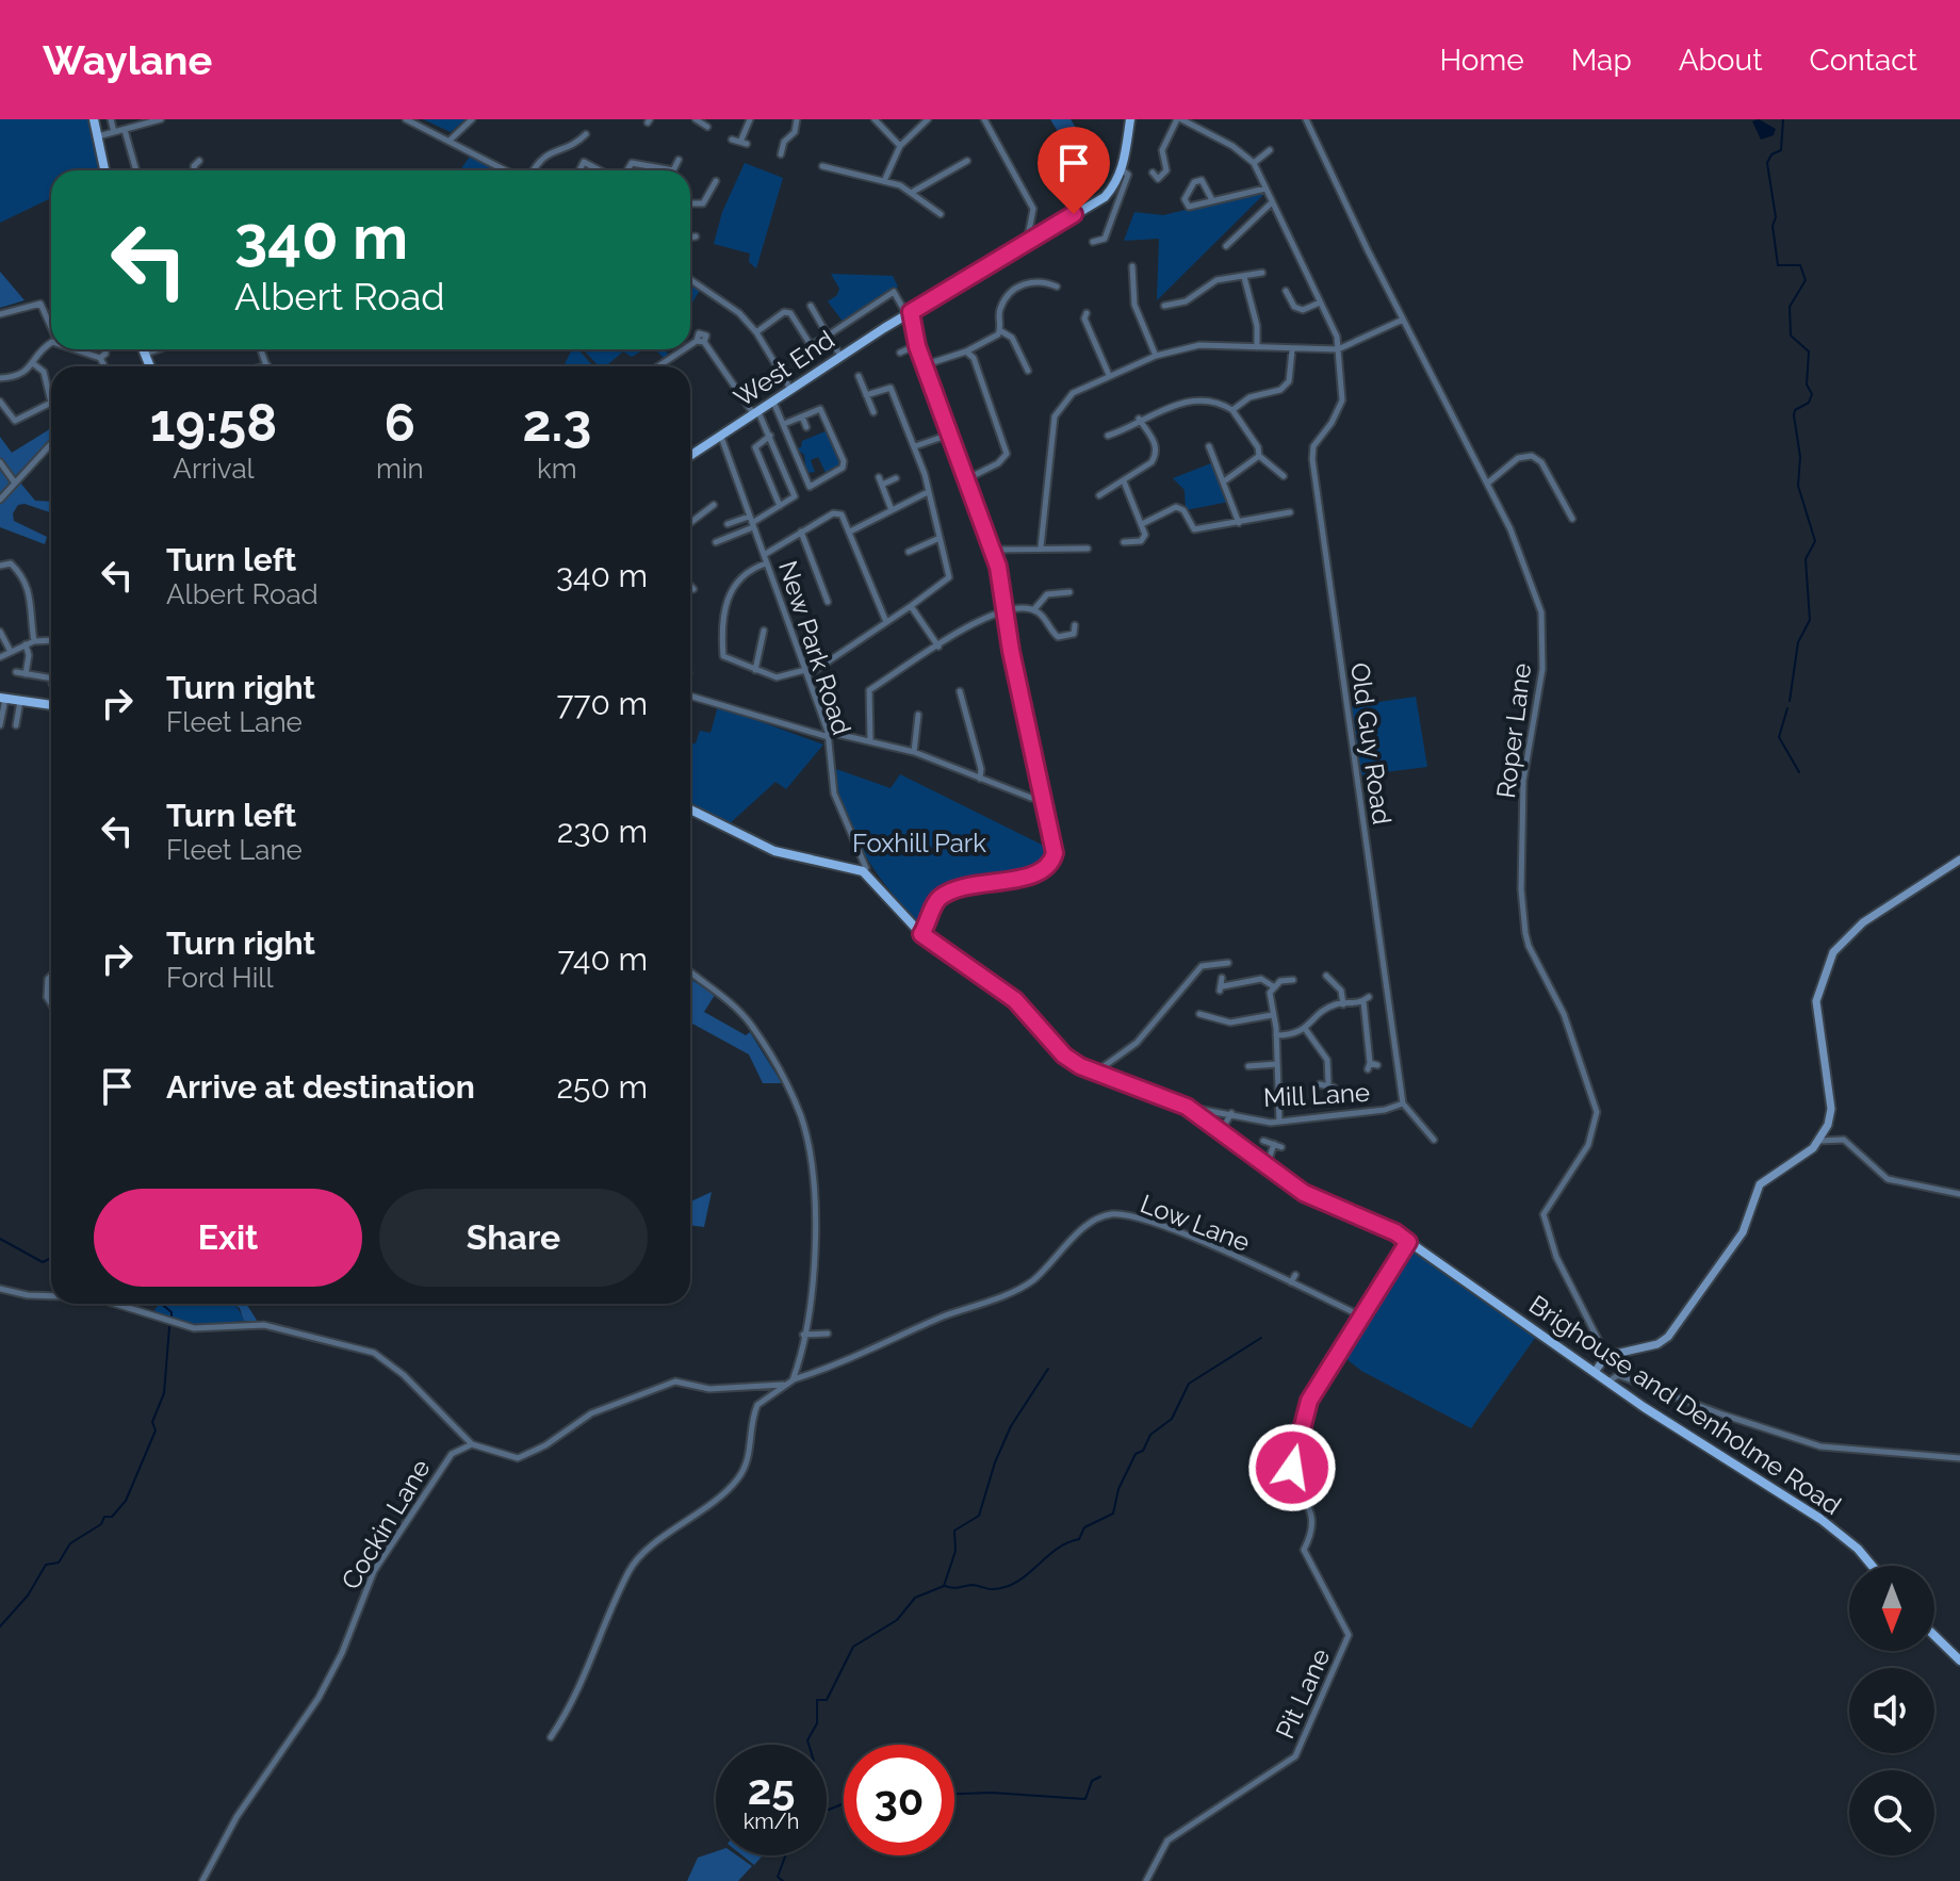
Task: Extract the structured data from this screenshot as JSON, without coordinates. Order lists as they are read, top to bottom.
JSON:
{
  "streets": {
    "main road": ["West End", "Brighouse and Denholme Road"],
    "street": [
      "New Park Road",
      "Roper Lane",
      "Old Guy Road",
      "Mill Lane",
      "Low Lane",
      "Cockin Lane",
      "Pit Lane"
    ]
  },
  "crossings": [
    ["West End", "New Park Road"],
    ["New Park Road", "Brighouse and Denholme Road"],
    ["Old Guy Road", "Mill Lane"],
    ["Mill Lane", "Brighouse and Denholme Road"],
    ["Low Lane", "Pit Lane"],
    ["Brighouse and Denholme Road", "Pit Lane"]
  ],
  "parks": ["Foxhill Park"],
  "north": "bottom",
  "page": {
    "header": "Waylane",
    "nav": [
      "Home",
      "Map",
      "About",
      "Contact"
    ],
    "turn": ["340 m", "Albert Road"],
    "eta": [
      "19:58",
      "Arrival",
      "6",
      "min",
      "2.3",
      "km"
    ],
    "list": [
      {
        "name": "Turn left",
        "note": "Albert Road",
        "value": "340 m"
      },
      {
        "name": "Turn right",
        "note": "Fleet Lane",
        "value": "770 m"
      },
      {
        "name": "Turn left",
        "note": "Fleet Lane",
        "value": "230 m"
      },
      {
        "name": "Turn right",
        "note": "Ford Hill",
        "value": "740 m"
      },
      {
        "name": "Arrive at destination",
        "value": "250 m"
      }
    ],
    "buttons": ["Exit", "Share"],
    "speed": "25 km/h",
    "limit": "30"
  }
}
